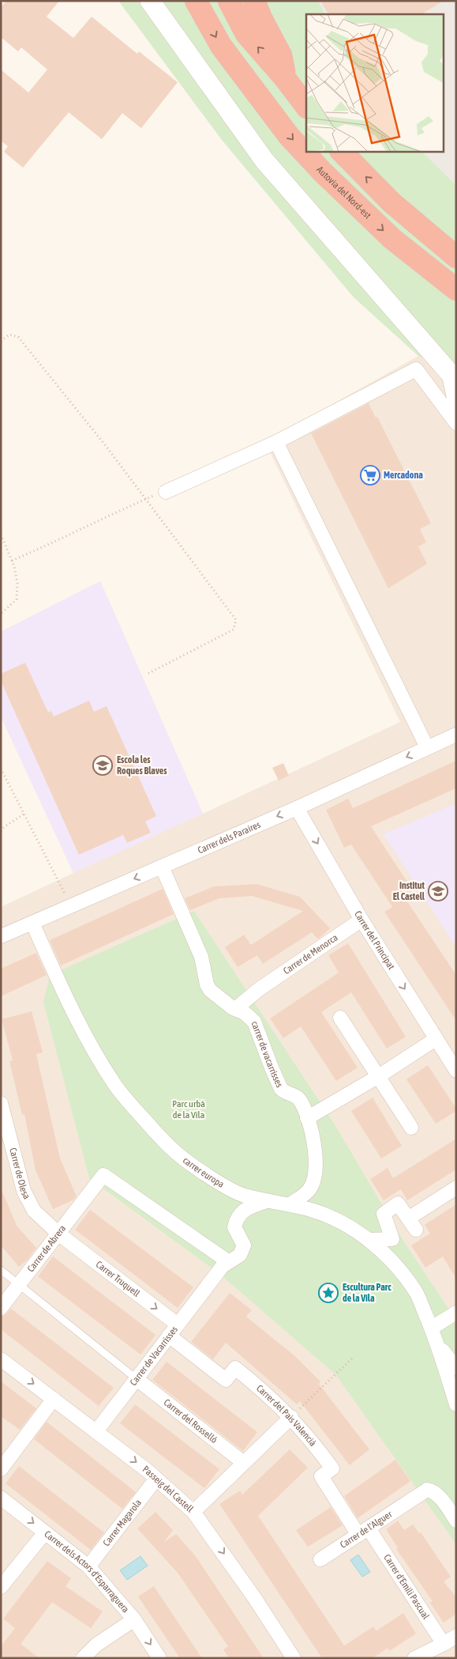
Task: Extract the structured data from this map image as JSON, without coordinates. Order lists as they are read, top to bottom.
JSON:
{
  "streets": {
    "highway": ["Autovia del Nord-est"],
    "street": [
      "Carrer dels Paraires",
      "Carrer del Principat",
      "Carrer de Menorca",
      "carrer de vacarrisses",
      "carrer europa",
      "Carrer de Olesa",
      "Carrer de Abrera",
      "Carrer Truquell",
      "Carrer de Vacarrisses",
      "Carrer del Pais Valencià",
      "Carrer del Rosselló",
      "Passeig del Castell",
      "Carrer Magarola",
      "Carrer de l'Alguer",
      "Carrer dels Actors d'Esparraguera",
      "Carrer d'Emili Pascual"
    ]
  },
  "crossings": [
    ["Carrer dels Paraires", "Carrer del Principat"],
    ["Carrer dels Paraires", "carrer de vacarrisses"],
    ["Carrer dels Paraires", "carrer europa"],
    ["Carrer del Principat", "Carrer de Menorca"],
    ["Carrer de Menorca", "carrer de vacarrisses"],
    ["carrer de vacarrisses", "carrer europa"],
    ["Carrer de Olesa", "Carrer de Abrera"],
    ["Carrer de Olesa", "Carrer Truquell"],
    ["Carrer de Abrera", "Carrer Truquell"],
    ["Carrer de Abrera", "Carrer de Vacarrisses"],
    ["Carrer Truquell", "Carrer de Vacarrisses"],
    ["Carrer de Vacarrisses", "Carrer del Pais Valencià"],
    ["Carrer de Vacarrisses", "Carrer del Rosselló"],
    ["Carrer de Vacarrisses", "Passeig del Castell"],
    ["Carrer del Pais Valencià", "Carrer d'Emili Pascual"],
    ["Passeig del Castell", "Carrer Magarola"],
    ["Carrer Magarola", "Carrer dels Actors d'Esparraguera"],
    ["Carrer de l'Alguer", "Carrer d'Emili Pascual"]
  ],
  "one_way": [
    "Carrer dels Paraires",
    "Carrer del Principat",
    "Carrer Truquell",
    "Passeig del Castell",
    "Carrer dels Actors d'Esparraguera"
  ],
  "parks": ["Parc urbà de la Vila"],
  "places": {
    "supermarket": ["Mercadona"],
    "school or university": ["Escola les Roques Blaves", "Institut El Castell"],
    "place": ["Escultura Parc de la Vila"]
  }
}
